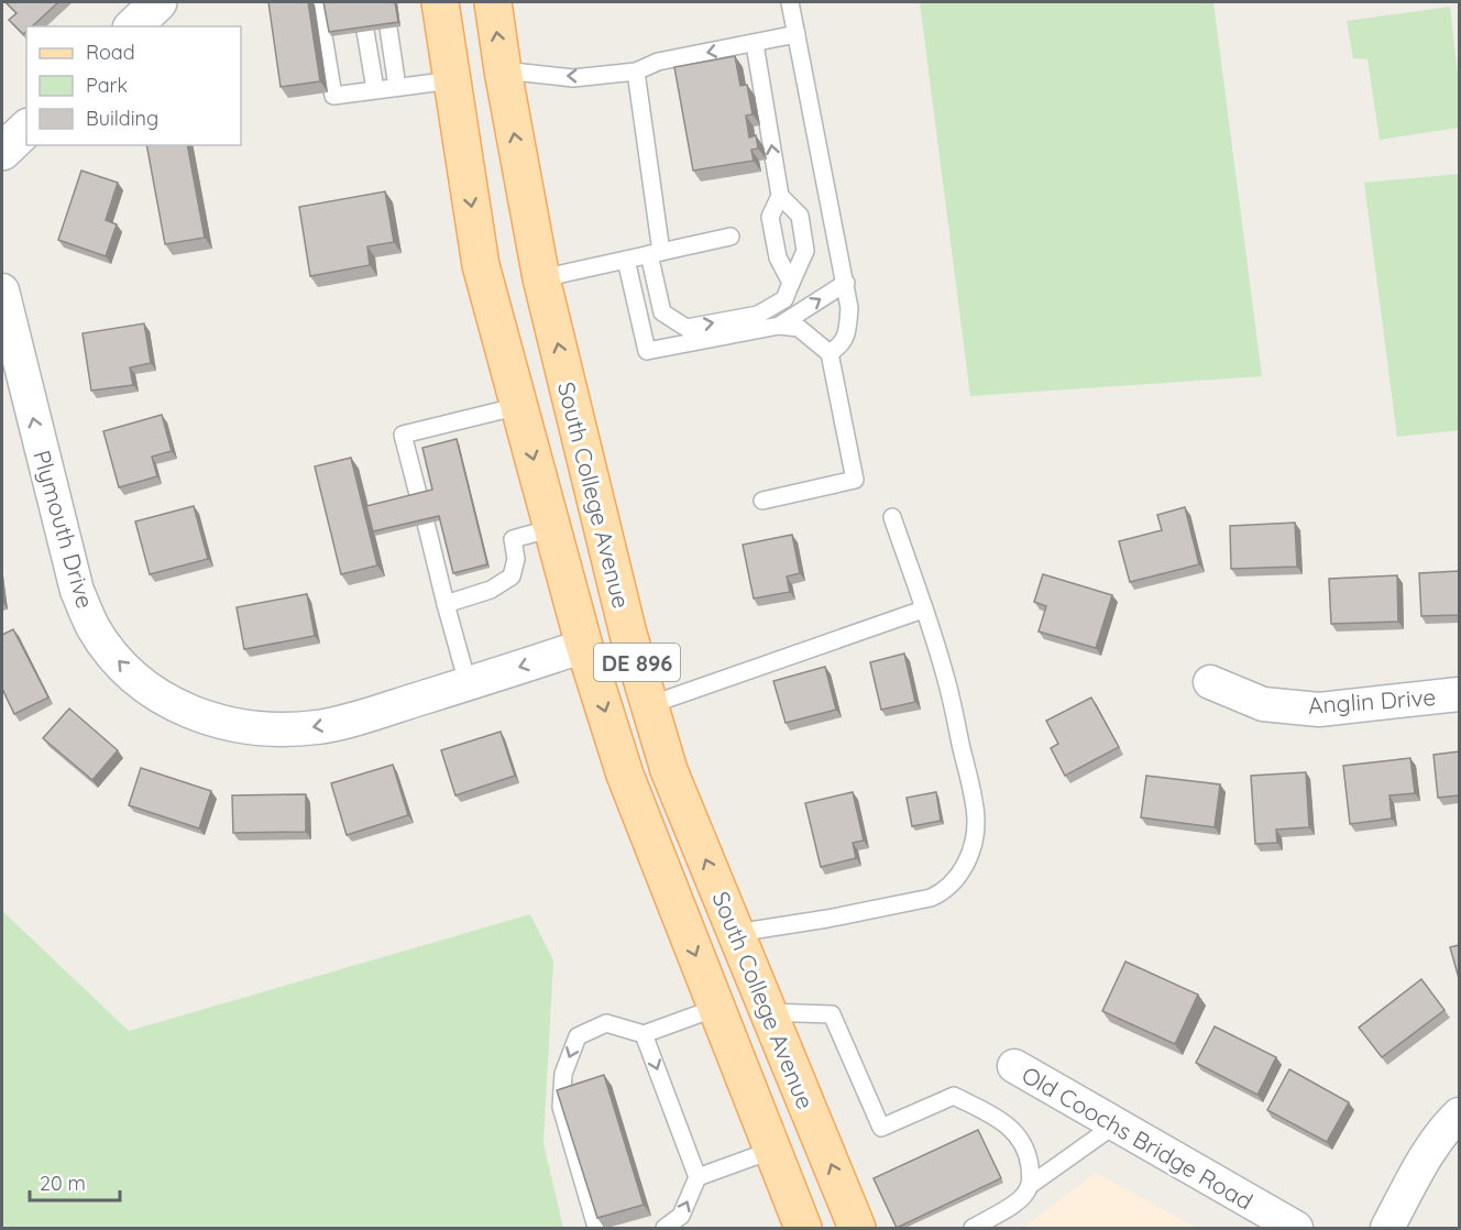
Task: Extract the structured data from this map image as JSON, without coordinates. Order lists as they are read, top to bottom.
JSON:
{
  "streets": {
    "main road": ["South College Avenue", "DE 896"],
    "street": ["Plymouth Drive", "Anglin Drive", "Old Coochs Bridge Road"]
  },
  "crossings": [
    ["South College Avenue", "Plymouth Drive"]
  ],
  "legend": ["Road", "Park", "Building"],
  "scale_bar": "20 m"
}
